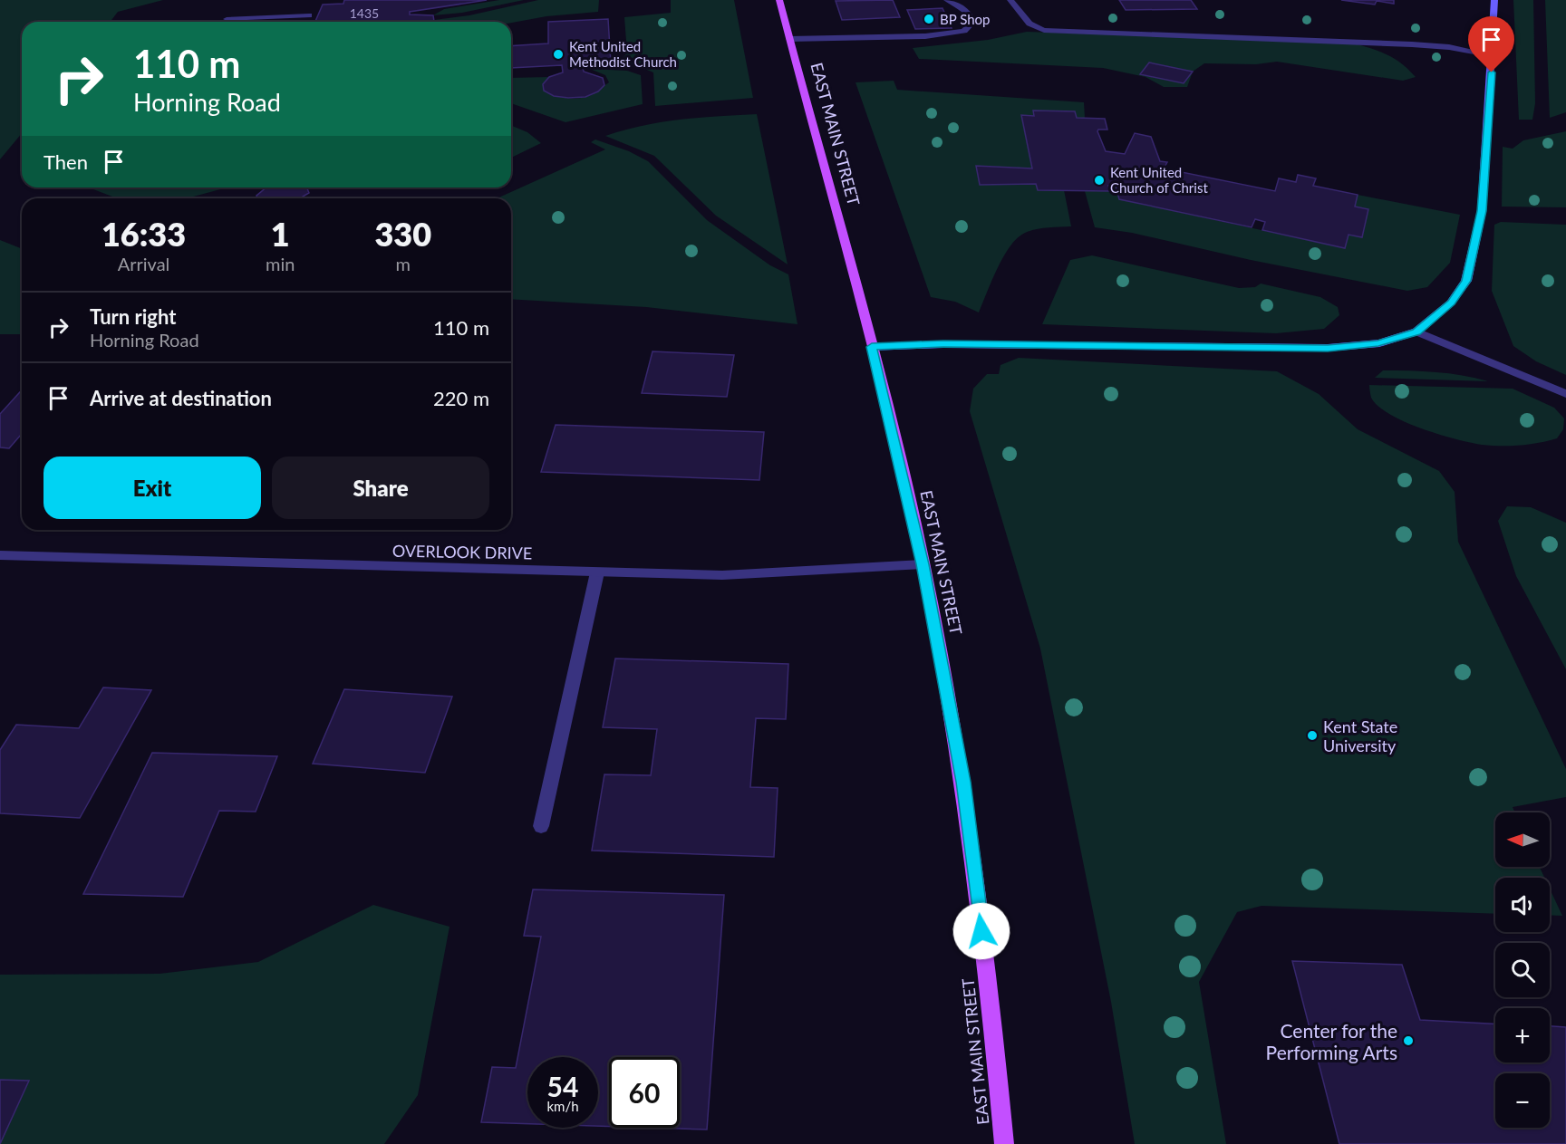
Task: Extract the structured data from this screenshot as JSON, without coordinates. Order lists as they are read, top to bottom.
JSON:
{
  "streets": {
    "main road": ["EAST MAIN STREET"],
    "street": ["OVERLOOK DRIVE"]
  },
  "crossings": [
    ["EAST MAIN STREET", "OVERLOOK DRIVE"]
  ],
  "places": [
    "BP Shop",
    "Kent United Methodist Church",
    "Kent United Church of Christ",
    "Kent State University",
    "Center for the Performing Arts"
  ],
  "house_numbers": ["1435"],
  "north": "left",
  "page": {
    "turn": ["110 m", "Horning Road"],
    "then": "Then",
    "eta": [
      "16:33",
      "Arrival",
      "1",
      "min",
      "330",
      "m"
    ],
    "list": [
      {
        "name": "Turn right",
        "note": "Horning Road",
        "value": "110 m"
      },
      {
        "name": "Arrive at destination",
        "value": "220 m"
      }
    ],
    "buttons": ["Exit", "Share"],
    "map_buttons": ["+", "−"],
    "speed": "54 km/h",
    "limit": "60"
  }
}
